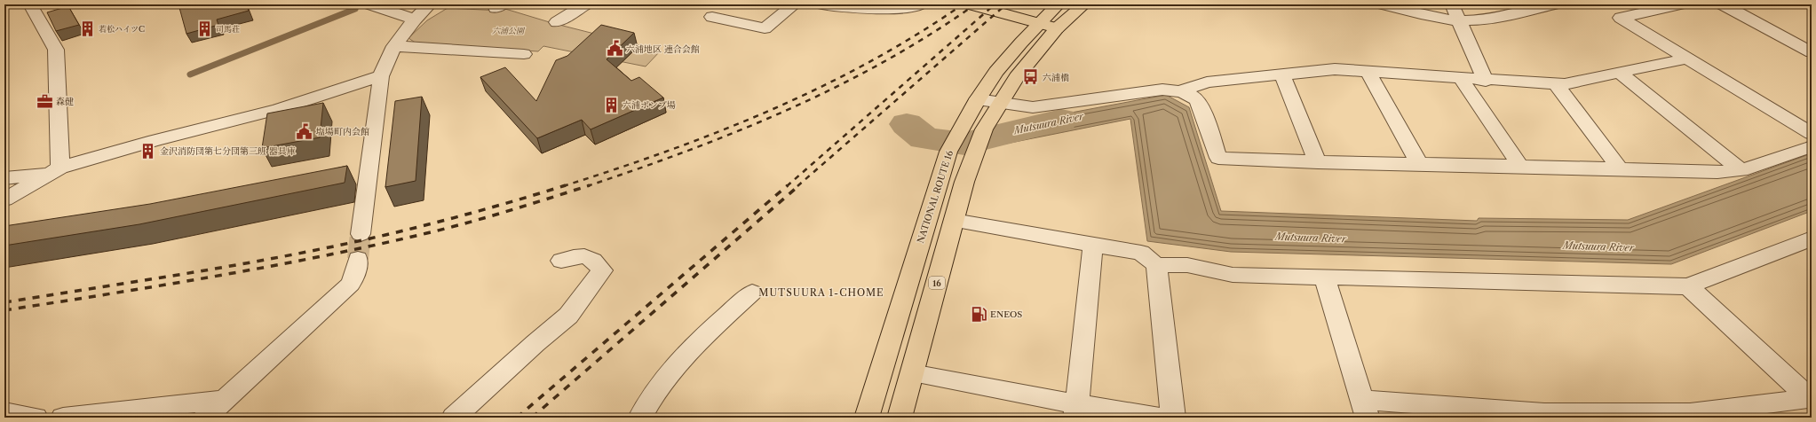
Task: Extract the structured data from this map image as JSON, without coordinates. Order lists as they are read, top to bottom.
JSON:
{
  "streets": {
    "main road": ["NATIONAL ROUTE 16", "16"]
  },
  "districts": ["MUTSUURA 1-CHOME"],
  "water": ["Mutsuura River"],
  "parks": ["六浦公園"],
  "places": {
    "building": [
      "若松ハイツC",
      "司馬荘",
      "六浦ポンプ場",
      "金沢消防団第七分団第三班 器具庫"
    ],
    "public building": ["六浦地区 連合会館", "塩場町内会館"],
    "bus stop": ["六浦橋"],
    "office": ["森健"],
    "fuel station": ["ENEOS"]
  }
}
